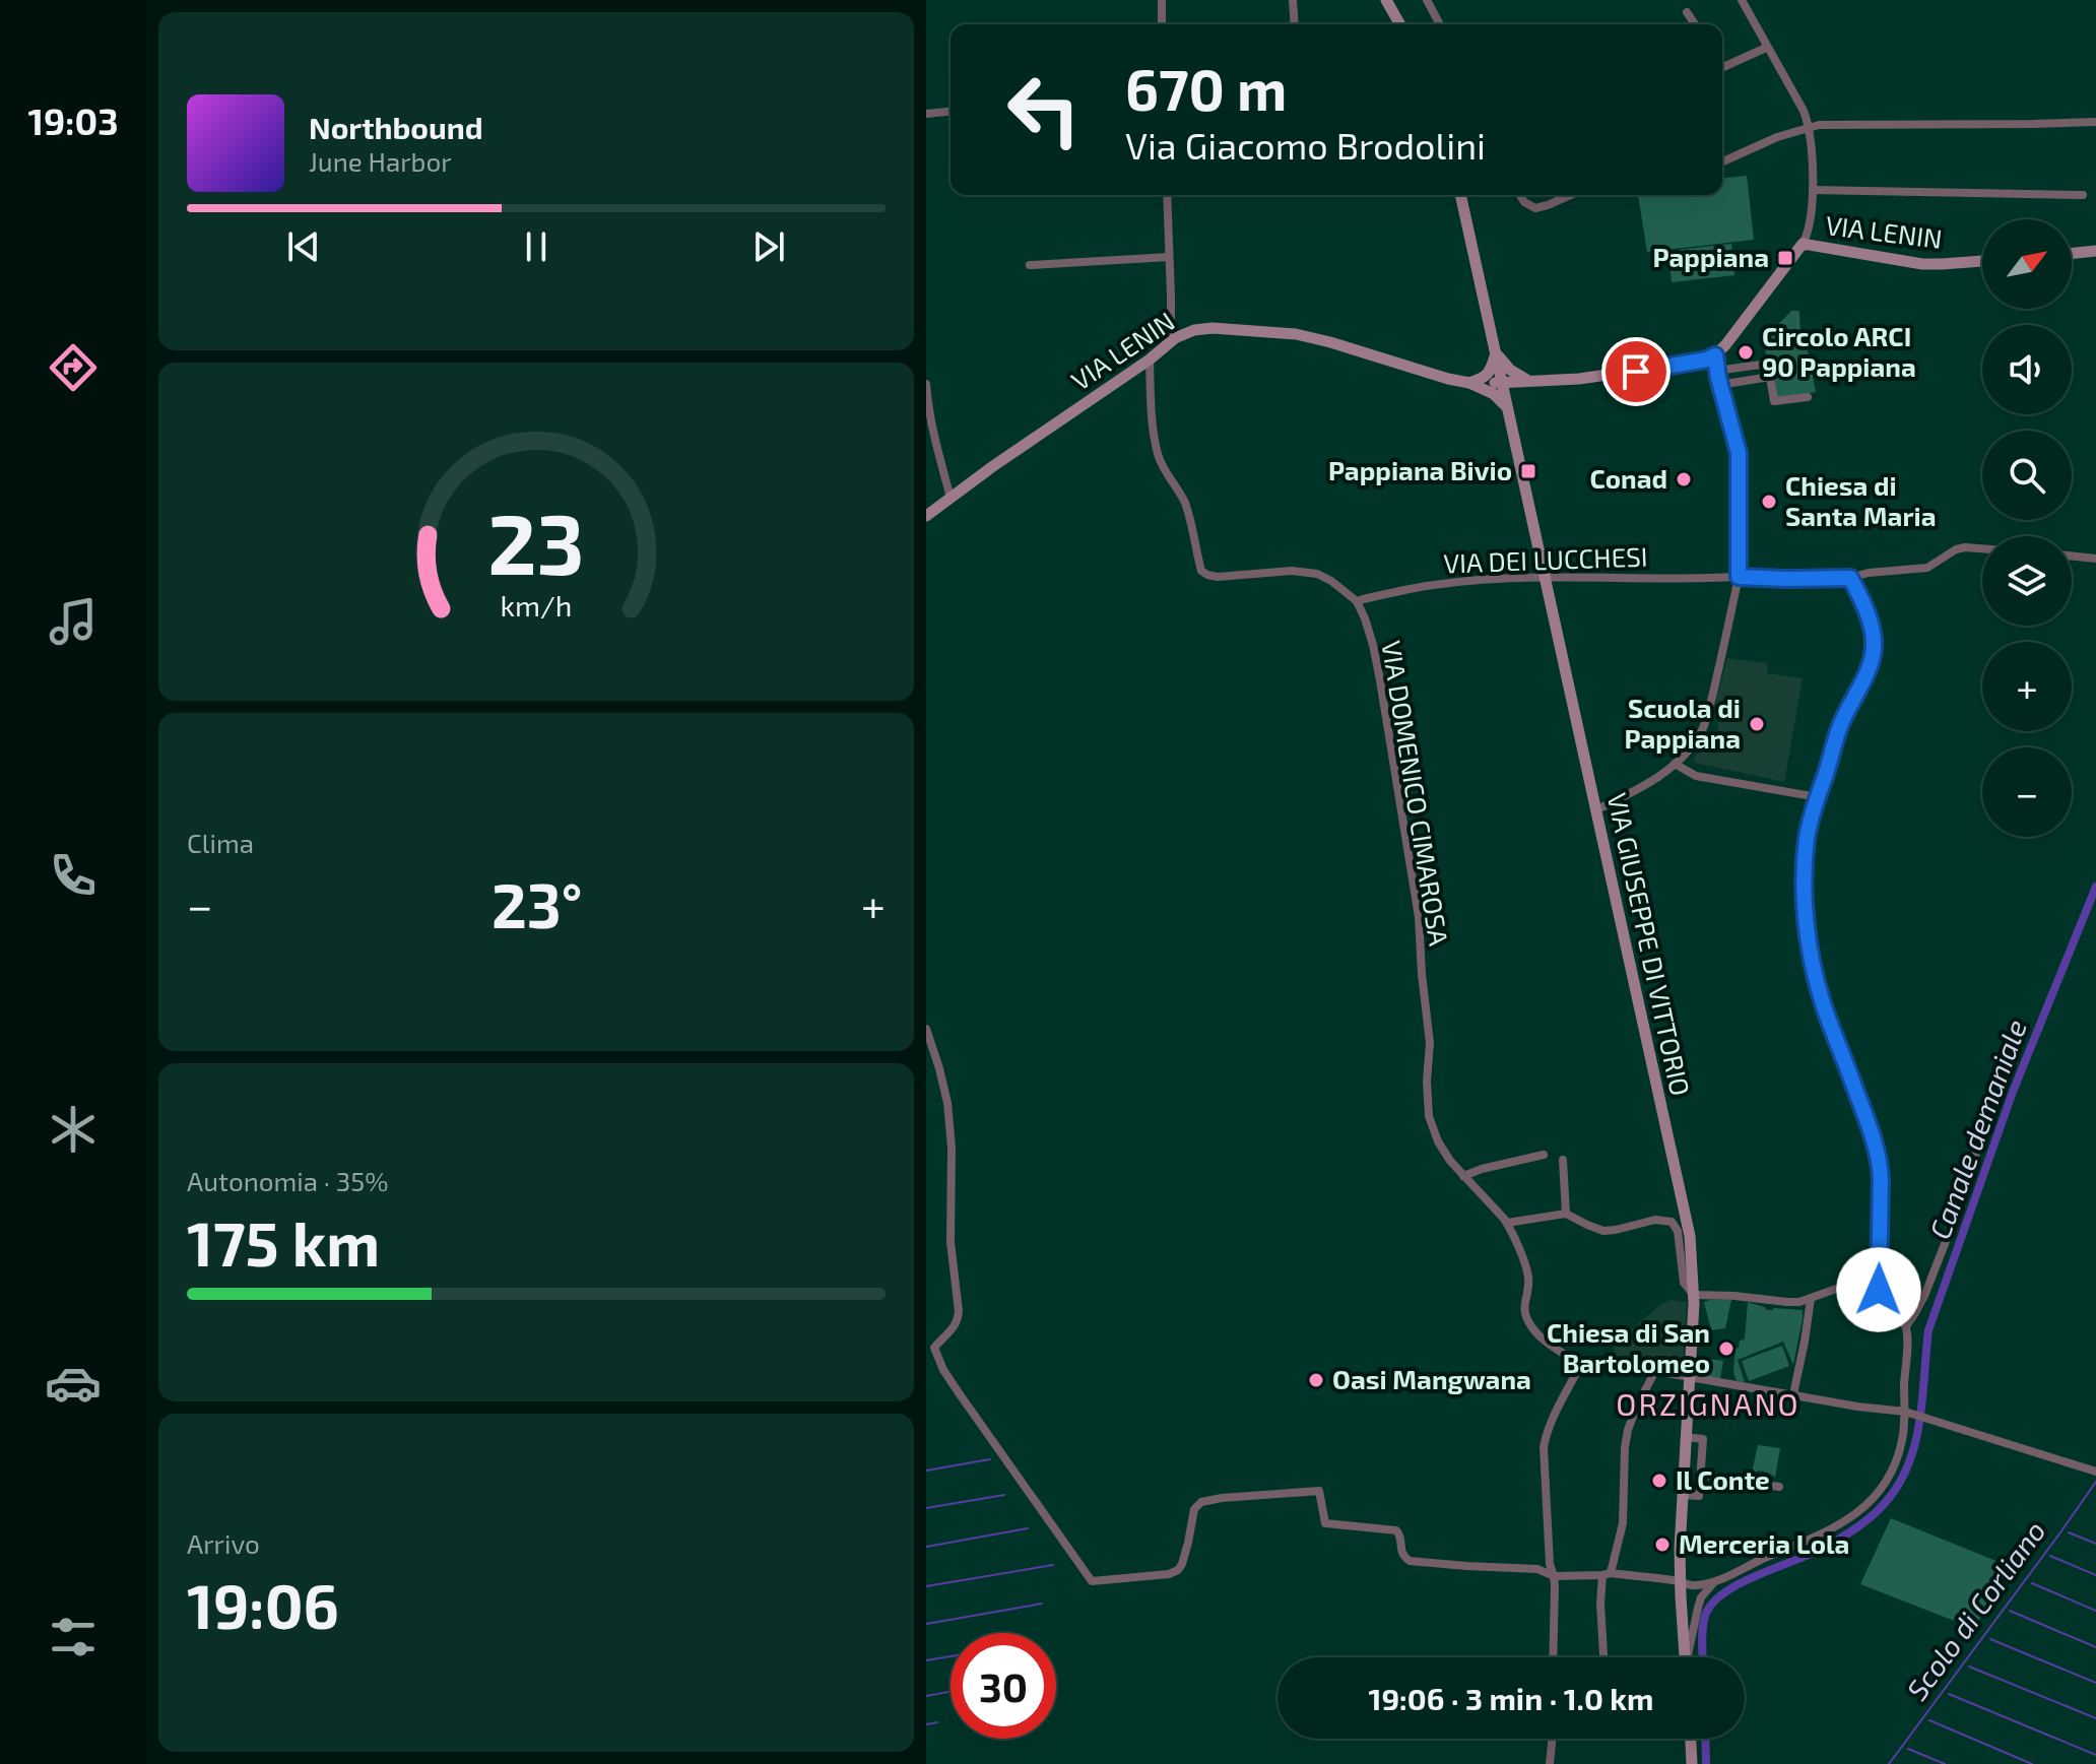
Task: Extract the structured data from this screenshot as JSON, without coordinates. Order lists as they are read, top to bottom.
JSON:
{
  "streets": {
    "main road": ["VIA LENIN", "VIA GIUSEPPE DI VITTORIO"],
    "street": ["VIA DEI LUCCHESI", "VIA DOMENICO CIMAROSA"]
  },
  "crossings": [
    ["VIA LENIN", "VIA GIUSEPPE DI VITTORIO"],
    ["VIA DEI LUCCHESI", "VIA DOMENICO CIMAROSA"],
    ["VIA DEI LUCCHESI", "VIA GIUSEPPE DI VITTORIO"]
  ],
  "districts": ["ORZIGNANO"],
  "water": ["Canale demaniale", "Scolo di Corliano"],
  "places": {
    "transit": ["Pappiana", "Pappiana Bivio"],
    "other": [
      "Circolo ARCI 90 Pappiana",
      "Conad",
      "Chiesa di Santa Maria",
      "Scuola di Pappiana",
      "Chiesa di San Bartolomeo",
      "Oasi Mangwana",
      "Il Conte",
      "Merceria Lola"
    ]
  },
  "north": "top right",
  "page": {
    "tabs": "19:03",
    "turn": ["670 m", "Via Giacomo Brodolini"],
    "song": ["Northbound", "June Harbor"],
    "map_buttons": ["+", "−"],
    "tile": [
      "Clima",
      ["Autonomia · 35%", "175 km"],
      ["Arrivo", "19:06"]
    ],
    "heat": ["−", "23°", "+"],
    "limit": "30",
    "trip": "19:06 · 3 min · 1.0 km",
    "gauge": ["23", "km/h"]
  }
}
